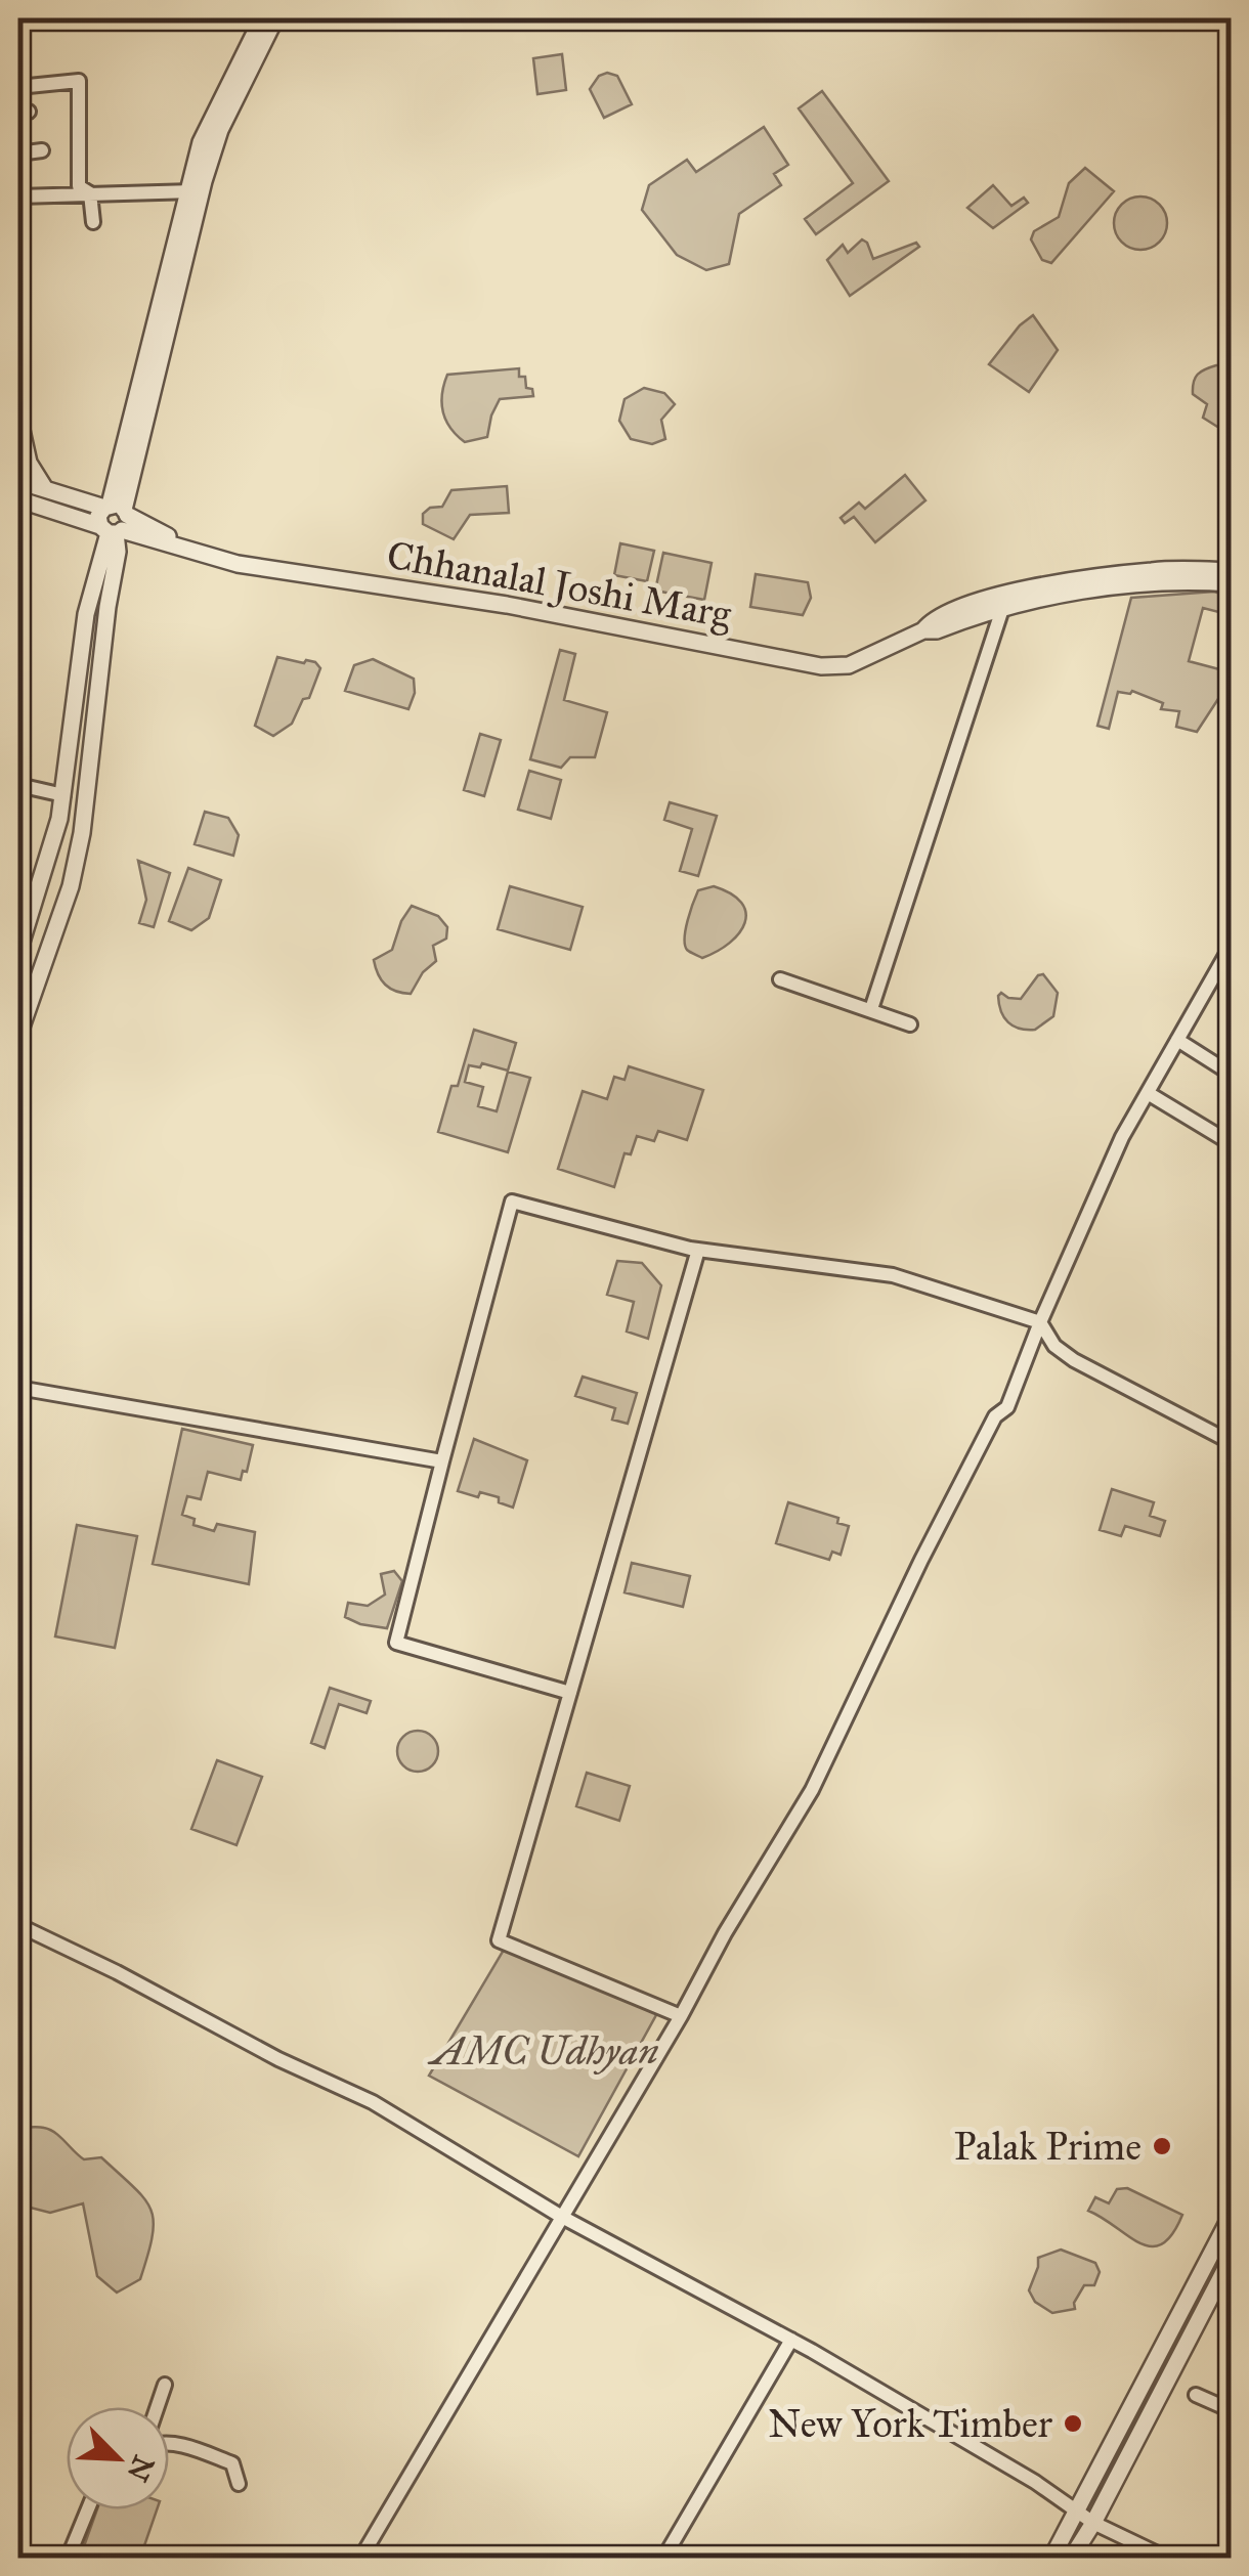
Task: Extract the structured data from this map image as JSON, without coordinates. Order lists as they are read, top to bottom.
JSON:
{
  "streets": {
    "street": ["Chhanalal Joshi Marg"]
  },
  "parks": ["AMC Udhyan"],
  "places": ["Palak Prime", "New York Timber"],
  "north": "bottom right"
}
